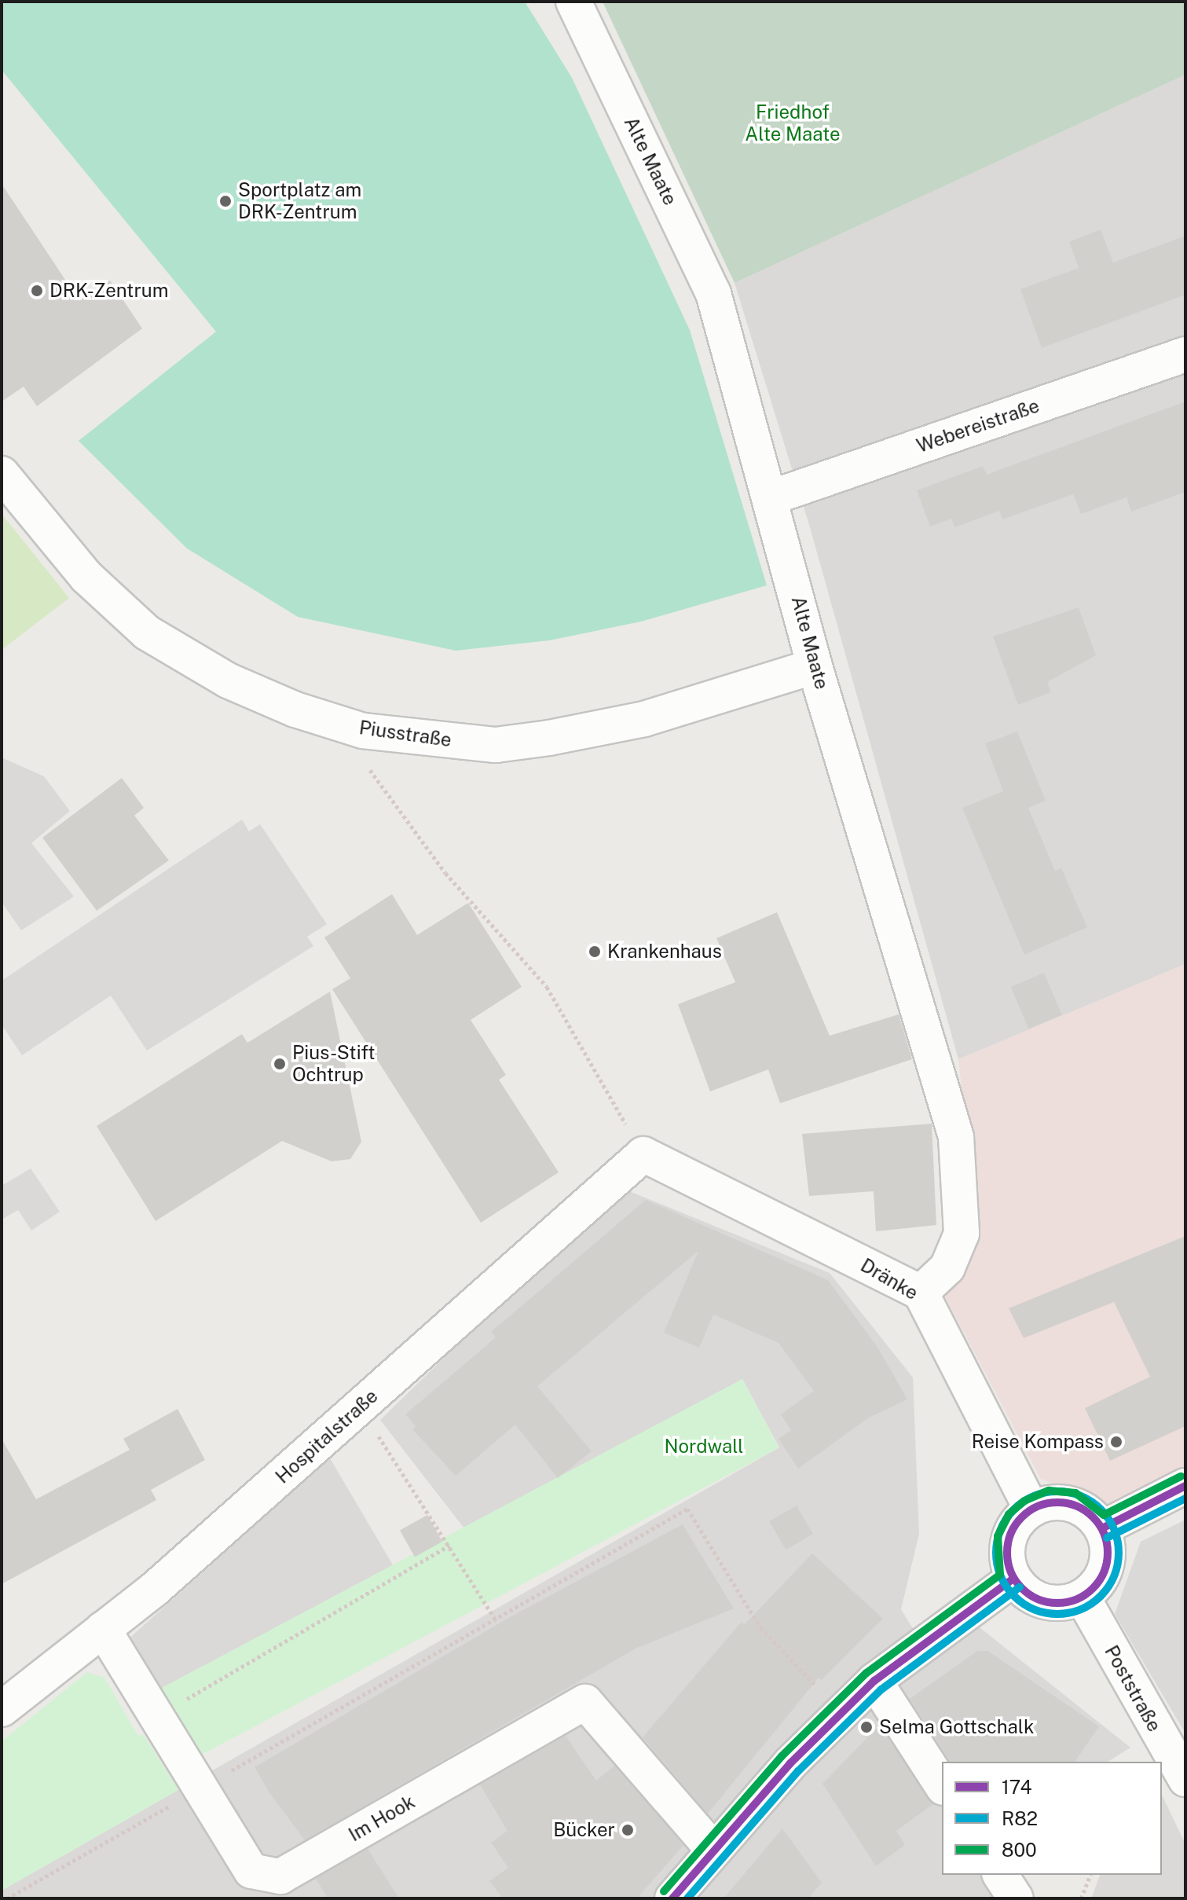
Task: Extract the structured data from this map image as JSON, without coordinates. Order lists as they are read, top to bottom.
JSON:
{
  "streets": {
    "street": [
      "Alte Maate",
      "Webereistraße",
      "Piusstraße",
      "Dränke",
      "Hospitalstraße",
      "Poststraße",
      "Im Hook"
    ]
  },
  "crossings": [
    ["Alte Maate", "Webereistraße"],
    ["Alte Maate", "Piusstraße"],
    ["Alte Maate", "Dränke"],
    ["Dränke", "Hospitalstraße"],
    ["Dränke", "Poststraße"],
    ["Hospitalstraße", "Im Hook"]
  ],
  "parks": ["Friedhof Alte Maate", "Nordwall"],
  "places": [
    "Sportplatz am DRK-Zentrum",
    "DRK-Zentrum",
    "Krankenhaus",
    "Pius-Stift Ochtrup",
    "Reise Kompass",
    "Selma Gottschalk",
    "Bücker"
  ],
  "lines": ["transit line 800", "transit line 174", "transit line R82"],
  "legend": ["174", "R82", "800"]
}
